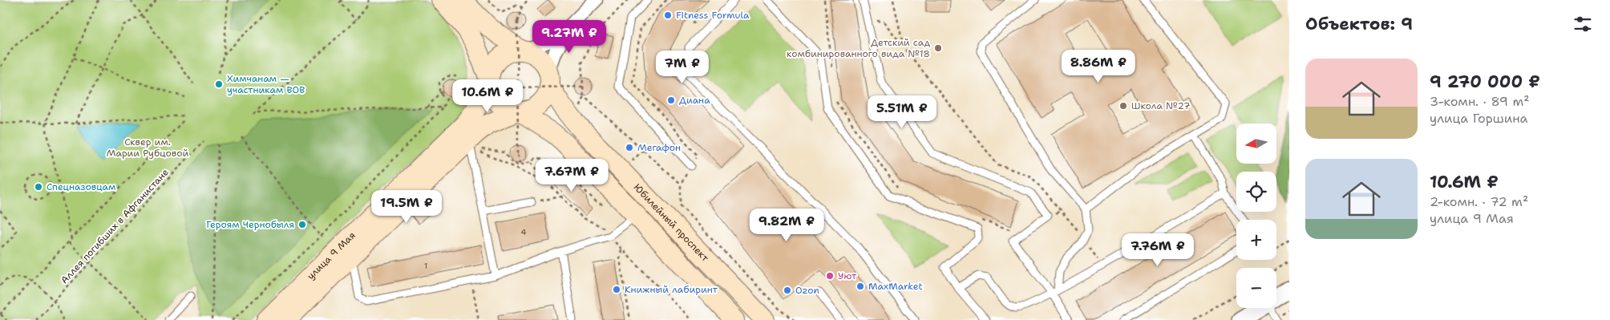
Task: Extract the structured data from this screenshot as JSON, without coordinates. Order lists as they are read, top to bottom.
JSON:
{
  "streets": {
    "main road": ["Юбилейный проспект", "улица 9 Мая"],
    "path": ["Аллея погибших в Афганистане"]
  },
  "crossings": [
    ["Юбилейный проспект", "улица 9 Мая"]
  ],
  "parks": ["Сквер им. Марии Рубцовой"],
  "places": [
    "Fitness Formula",
    "Детский сад комбинированного вида №18",
    "Химчанам — участникам ВОВ",
    "Диана",
    "Школа №27",
    "Мегафон",
    "Спецназовцам",
    "Героям Чернобыля",
    "Уют",
    "MaxMarket",
    "Книжный лабиринт",
    "Ozon"
  ],
  "house_numbers": ["4", "1"],
  "north": "left",
  "page": {
    "heading": "Объектов: 9",
    "price": [
      "9.27M ₽",
      "8.86M ₽",
      "7M ₽",
      "10.6M ₽",
      "5.51M ₽",
      "7.67M ₽",
      "19.5M ₽",
      "9.82M ₽",
      "7.76M ₽"
    ],
    "list": [
      {
        "name": "9 270 000 ₽",
        "note": "3-комн. · 89 m² · улица Горшина"
      },
      {
        "name": "10.6M ₽",
        "note": "2-комн. · 72 m² · улица 9 Мая"
      }
    ],
    "map_buttons": ["+", "−"]
  }
}
